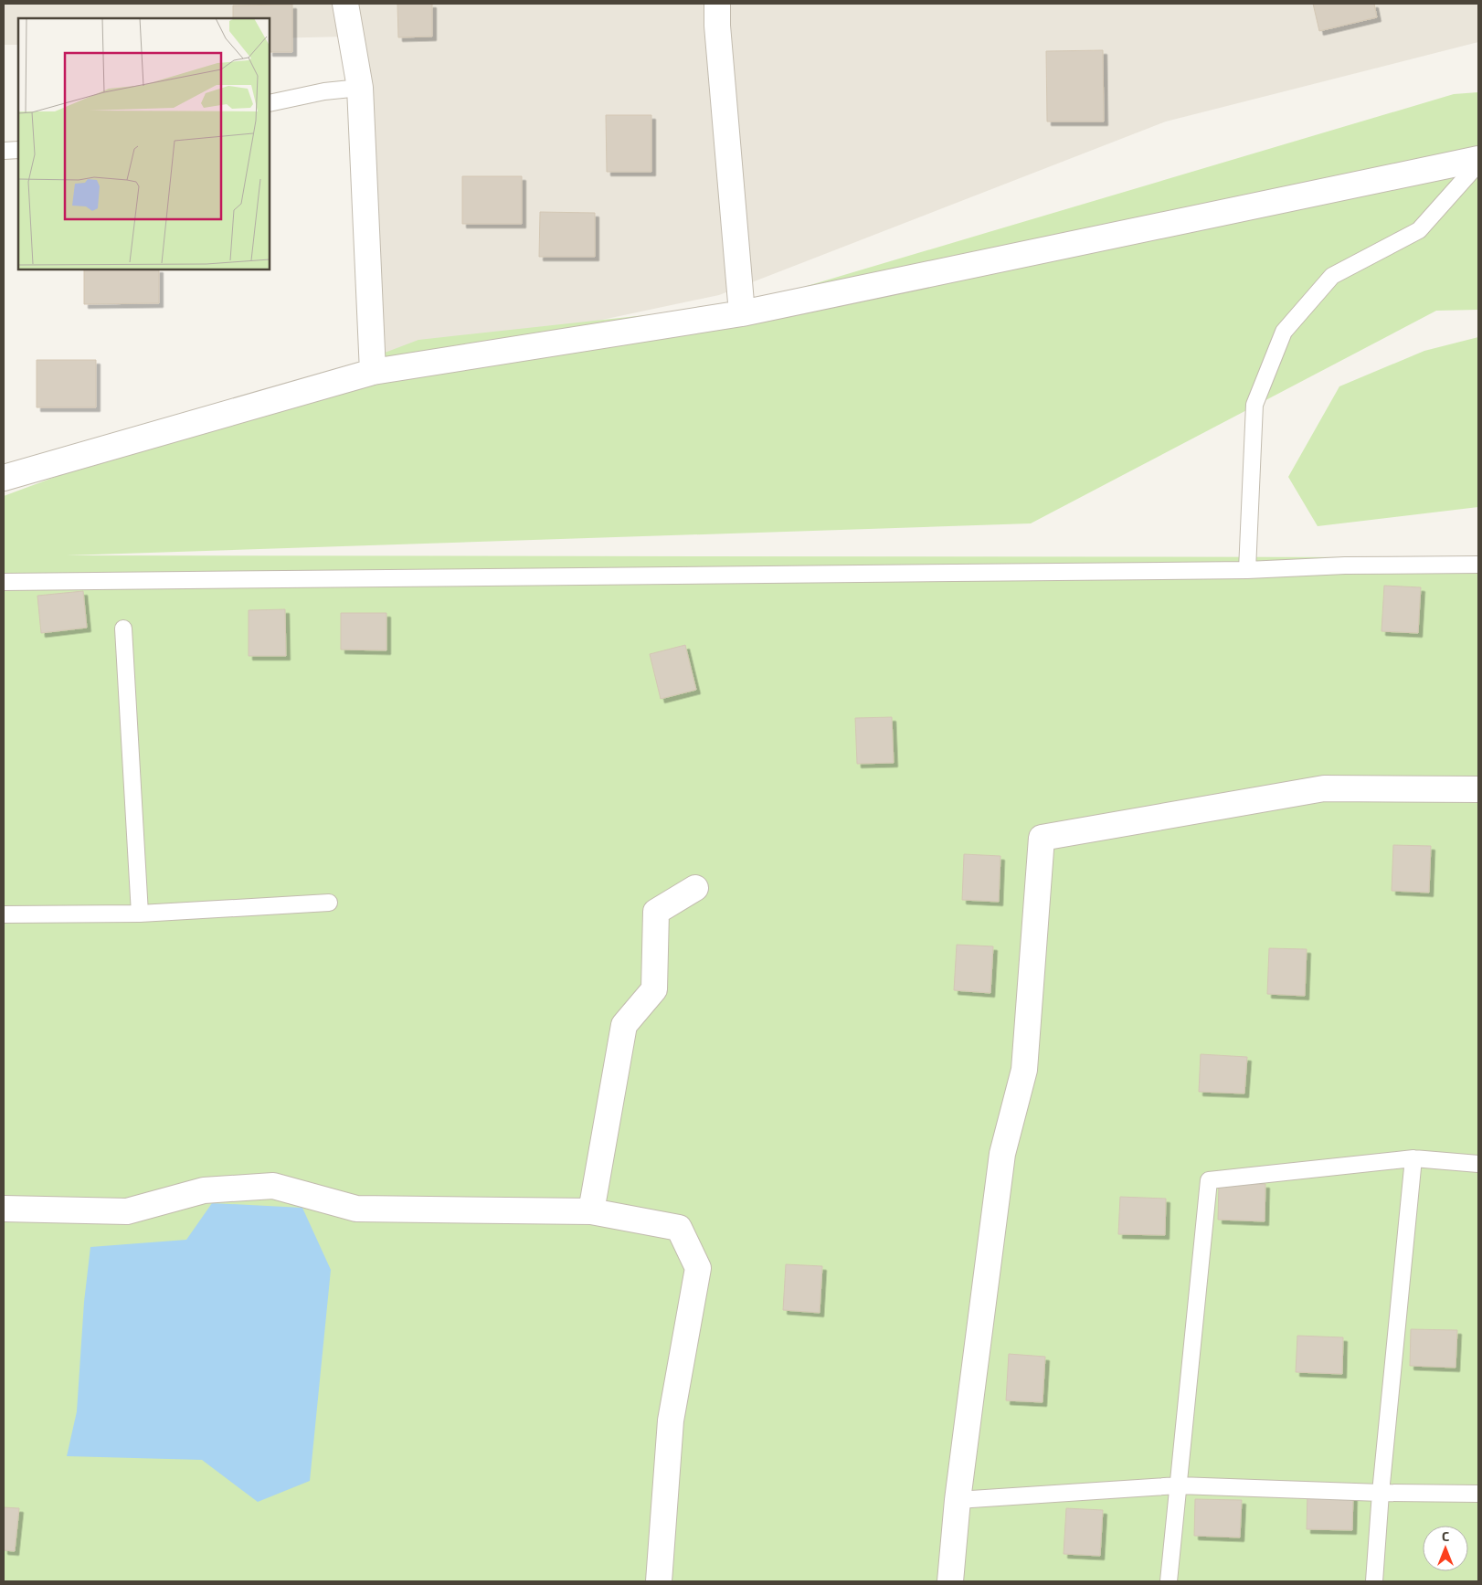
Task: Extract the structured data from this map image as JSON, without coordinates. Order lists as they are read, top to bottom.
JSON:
{
  "north": "top"
}
